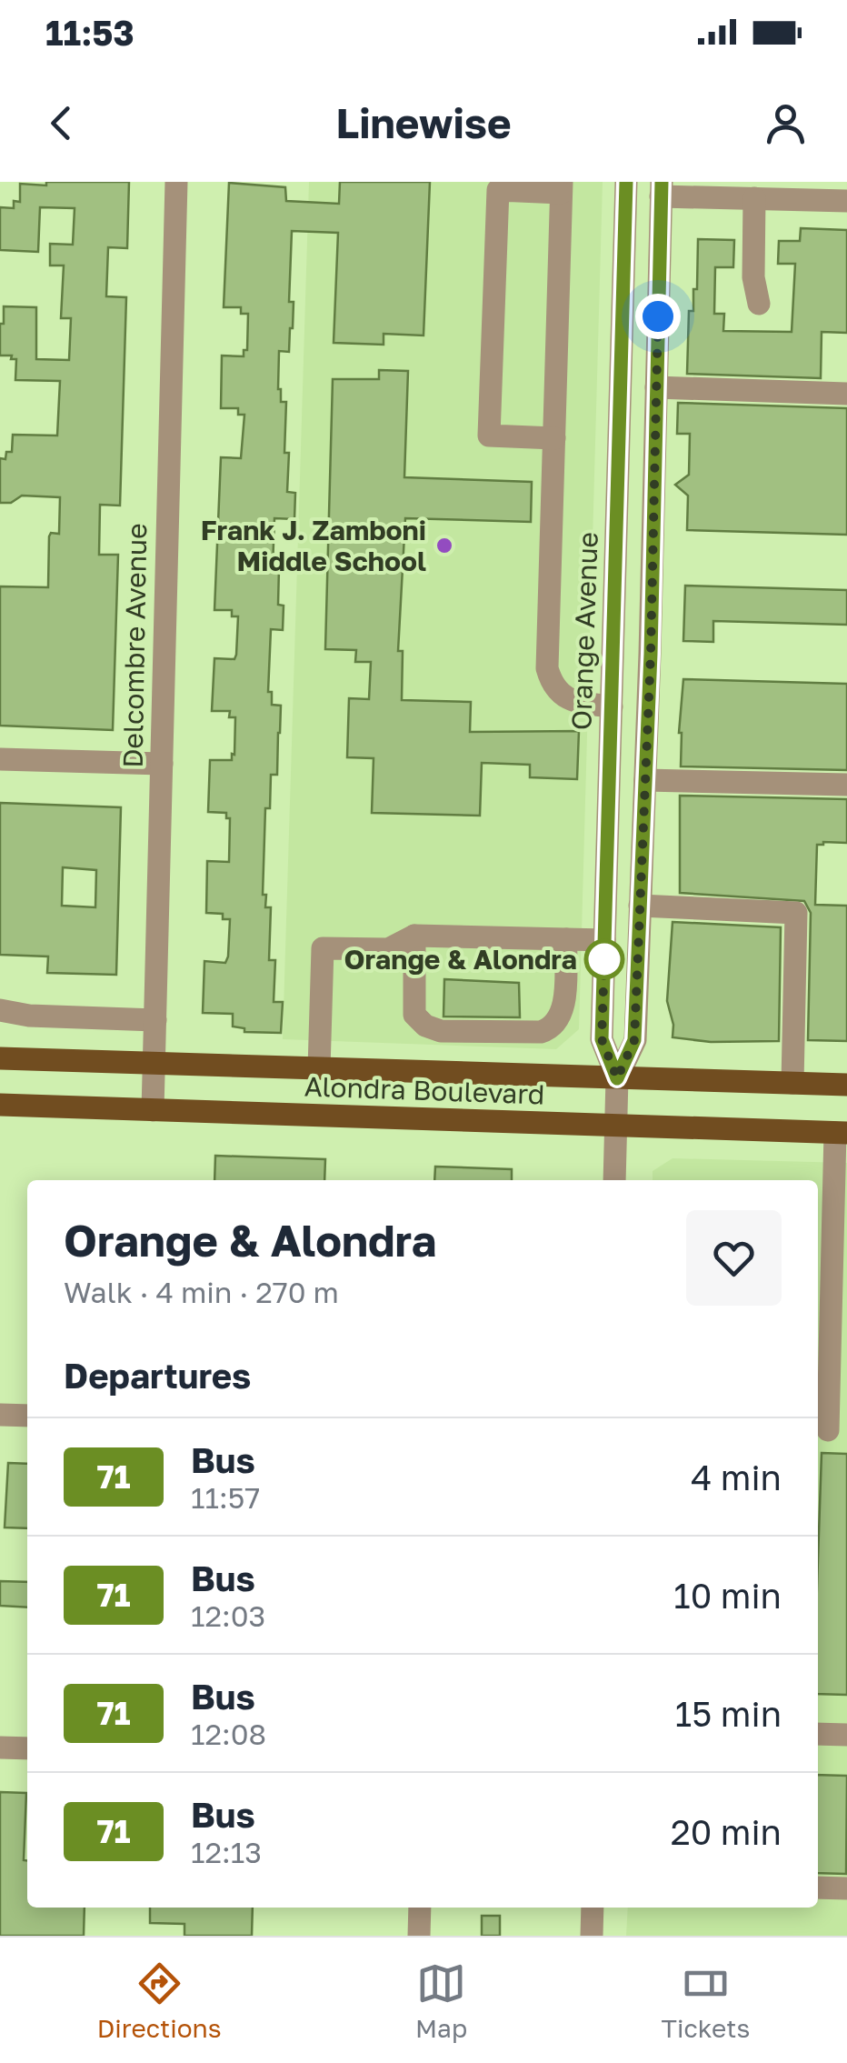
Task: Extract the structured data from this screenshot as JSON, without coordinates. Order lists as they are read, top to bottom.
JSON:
{
  "streets": {
    "main road": ["Alondra Boulevard"],
    "street": ["Orange Avenue", "Delcombre Avenue"]
  },
  "crossings": [
    ["Orange Avenue", "Alondra Boulevard"],
    ["Delcombre Avenue", "Alondra Boulevard"]
  ],
  "places": ["Frank J. Zamboni Middle School", "Orange & Alondra"],
  "lines": ["bus line 71"],
  "page": {
    "status": "11:53",
    "header": "Linewise",
    "heading": [
      ["Orange & Alondra", "Walk · 4 min · 270 m"],
      "Departures"
    ],
    "list": [
      {
        "mark": "71",
        "name": "Bus",
        "note": "11:57",
        "value": "4 min"
      },
      {
        "mark": "71",
        "name": "Bus",
        "note": "12:03",
        "value": "10 min"
      },
      {
        "mark": "71",
        "name": "Bus",
        "note": "12:08",
        "value": "15 min"
      },
      {
        "mark": "71",
        "name": "Bus",
        "note": "12:13",
        "value": "20 min"
      }
    ],
    "tabs": ["Directions", "Map", "Tickets"]
  }
}
